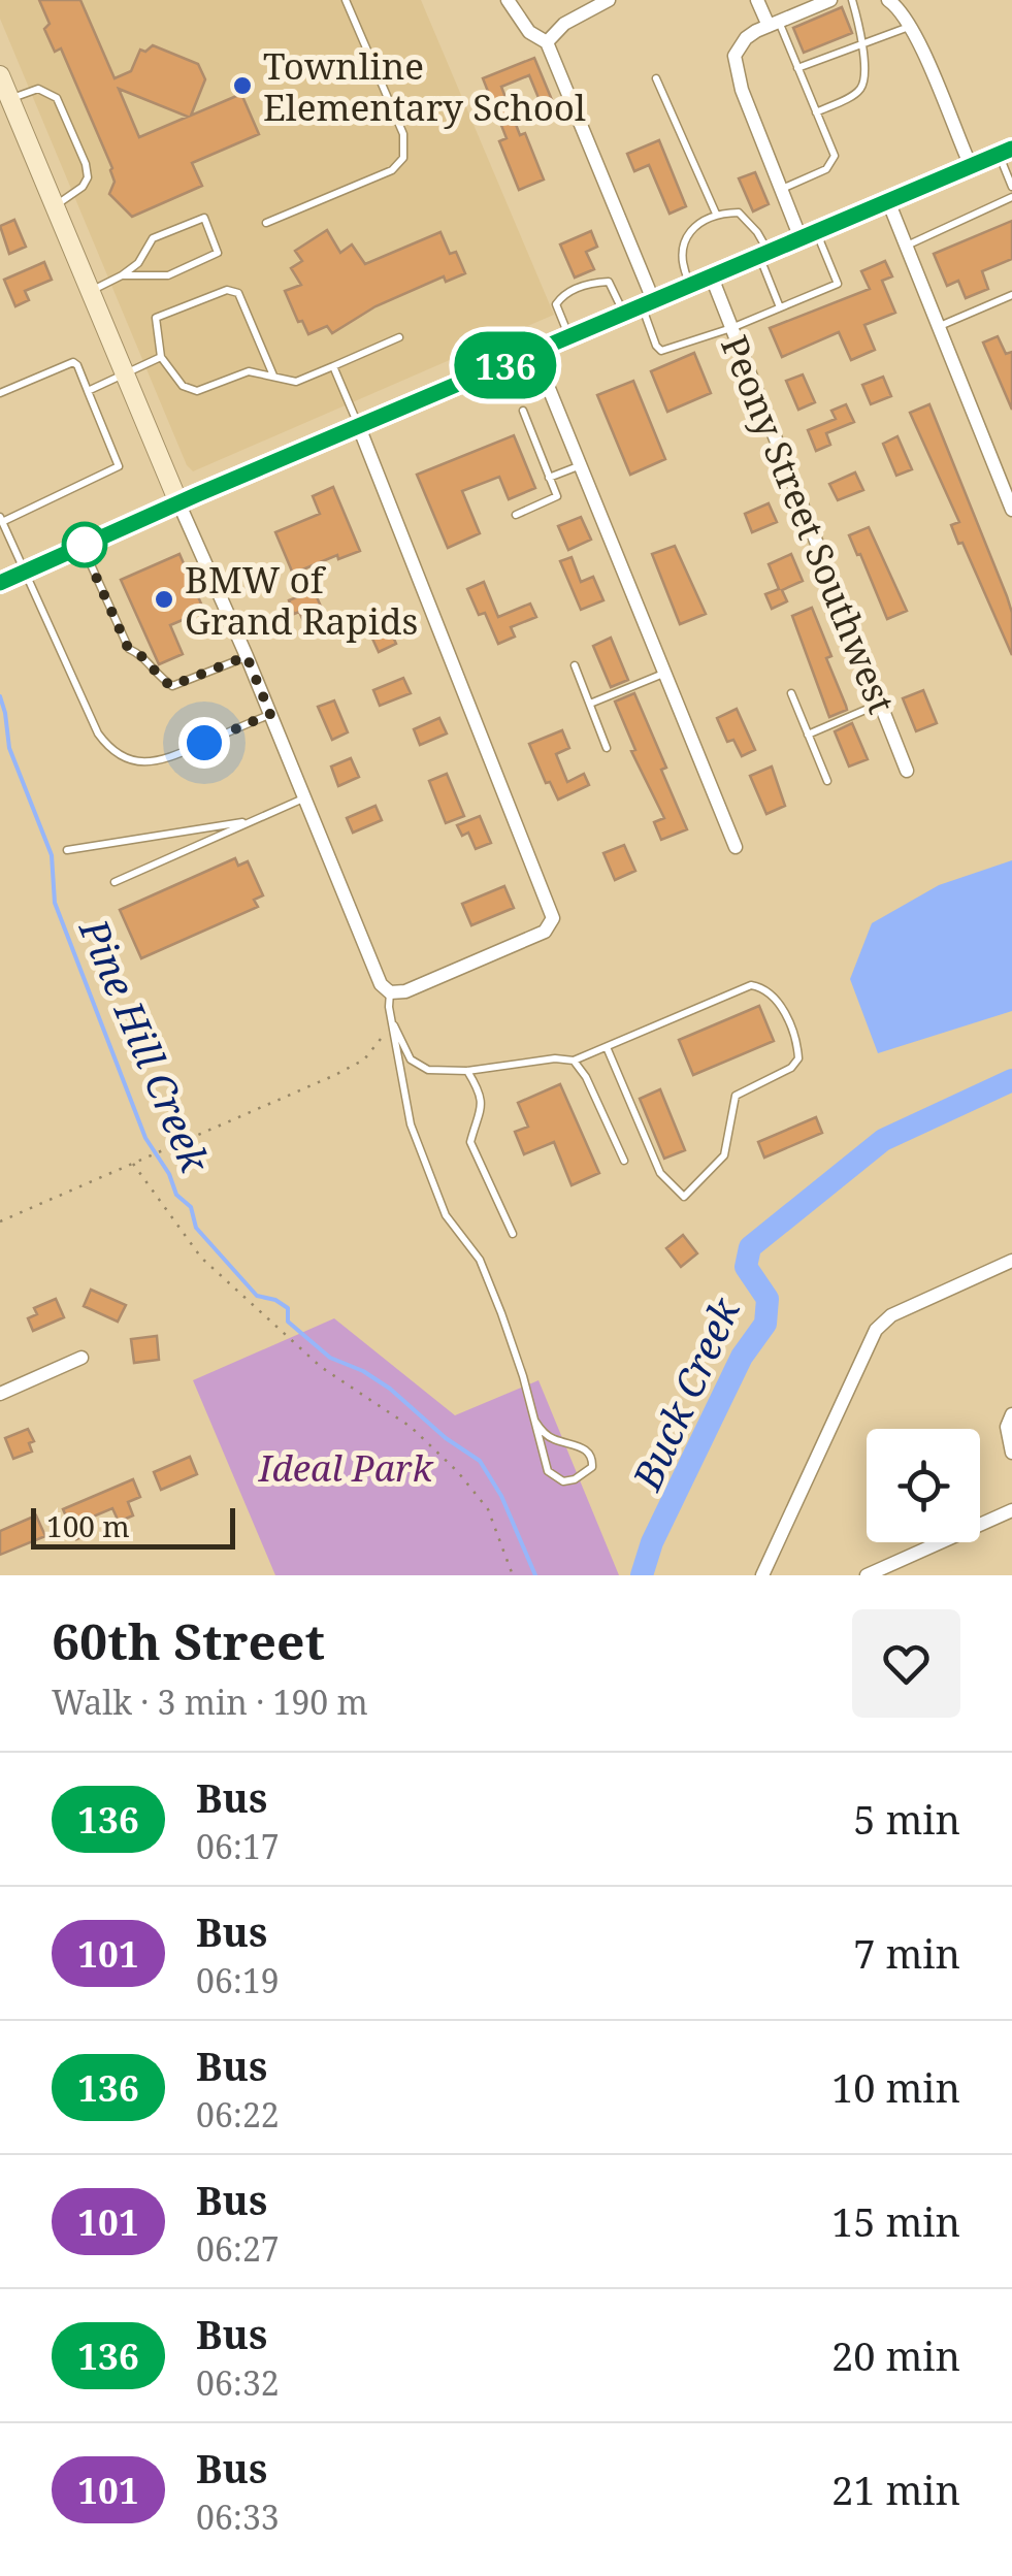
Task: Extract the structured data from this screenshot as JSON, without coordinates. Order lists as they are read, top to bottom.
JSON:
{
  "streets": {
    "street": ["Peony Street Southwest"]
  },
  "water": ["Pine Hill Creek", "Buck Creek"],
  "parks": ["Ideal Park"],
  "places": ["Townline Elementary School", "BMW of Grand Rapids"],
  "lines": ["bus line 136"],
  "scale_bar": "100 m",
  "page": {
    "on_map": "136",
    "scale": "100 m",
    "heading": ["60th Street", "Walk · 3 min · 190 m"],
    "list": [
      {
        "mark": "136",
        "name": "Bus",
        "note": "06:17",
        "value": "5 min"
      },
      {
        "mark": "101",
        "name": "Bus",
        "note": "06:19",
        "value": "7 min"
      },
      {
        "mark": "136",
        "name": "Bus",
        "note": "06:22",
        "value": "10 min"
      },
      {
        "mark": "101",
        "name": "Bus",
        "note": "06:27",
        "value": "15 min"
      },
      {
        "mark": "136",
        "name": "Bus",
        "note": "06:32",
        "value": "20 min"
      },
      {
        "mark": "101",
        "name": "Bus",
        "note": "06:33",
        "value": "21 min"
      }
    ]
  }
}
